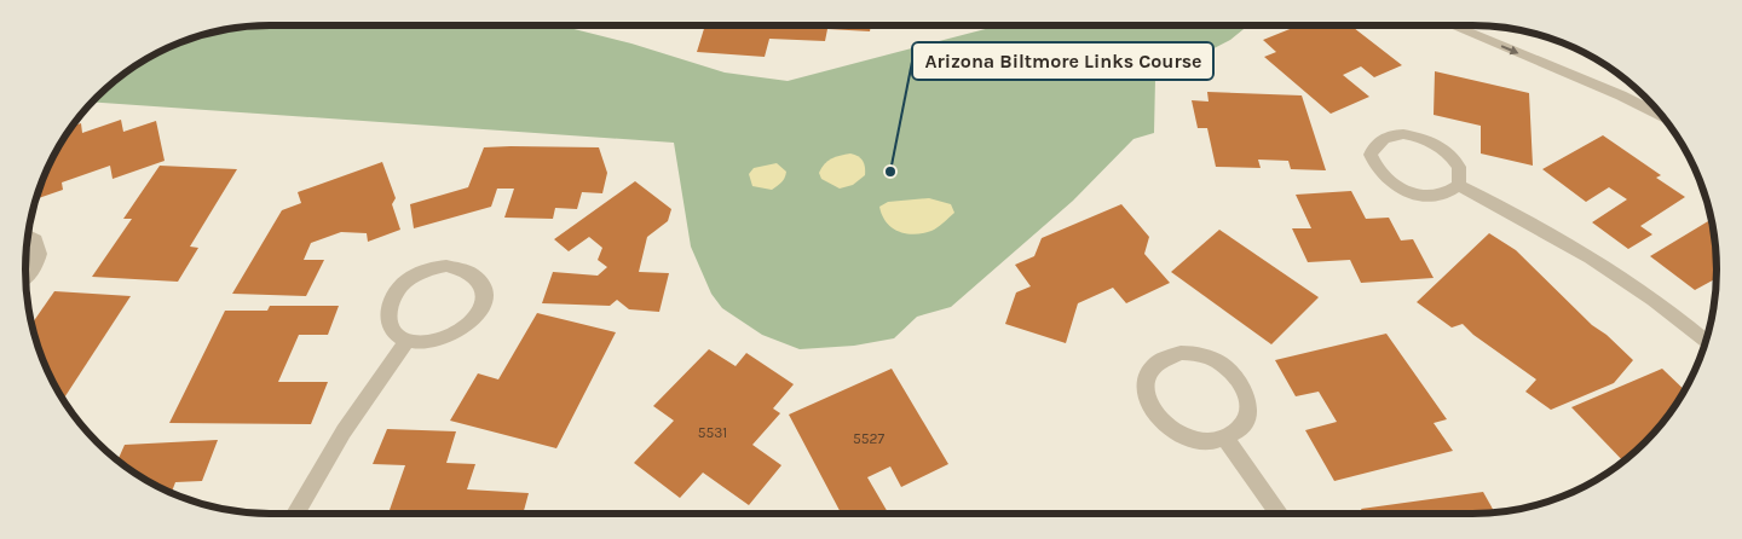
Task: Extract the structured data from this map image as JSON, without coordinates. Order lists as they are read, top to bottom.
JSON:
{
  "places": ["Arizona Biltmore Links Course"],
  "house_numbers": ["5531", "5527"]
}
